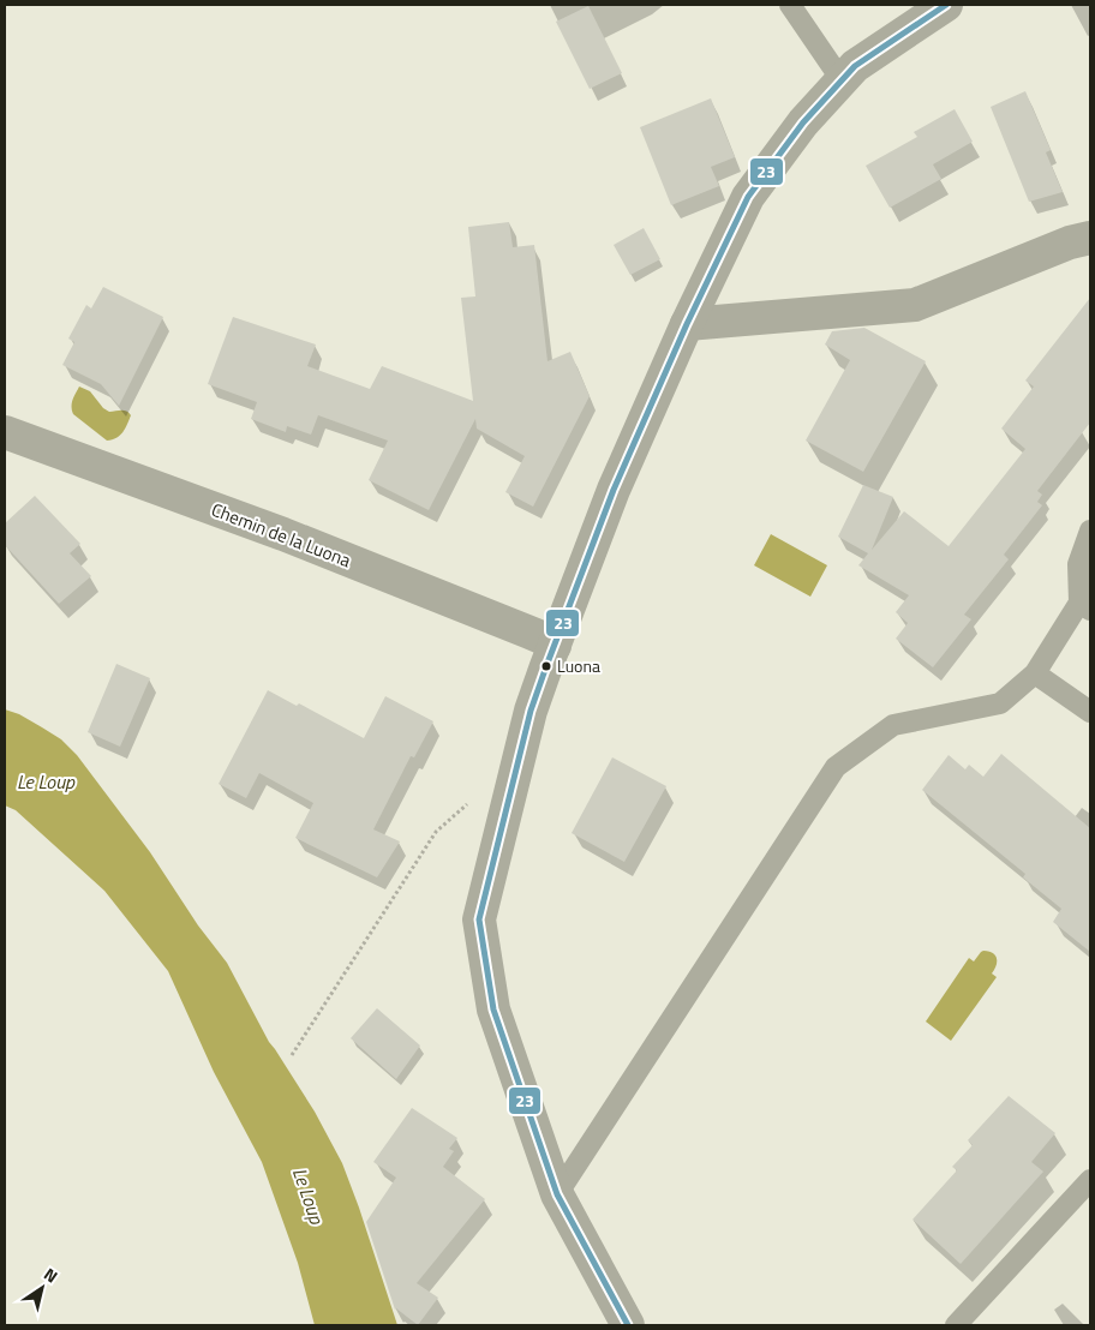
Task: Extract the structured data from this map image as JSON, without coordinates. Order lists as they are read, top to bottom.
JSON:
{
  "streets": {
    "street": ["Chemin de la Luona"]
  },
  "water": ["Le Loup"],
  "places": ["Luona"],
  "lines": ["transit line 23"],
  "north": "top right"
}
